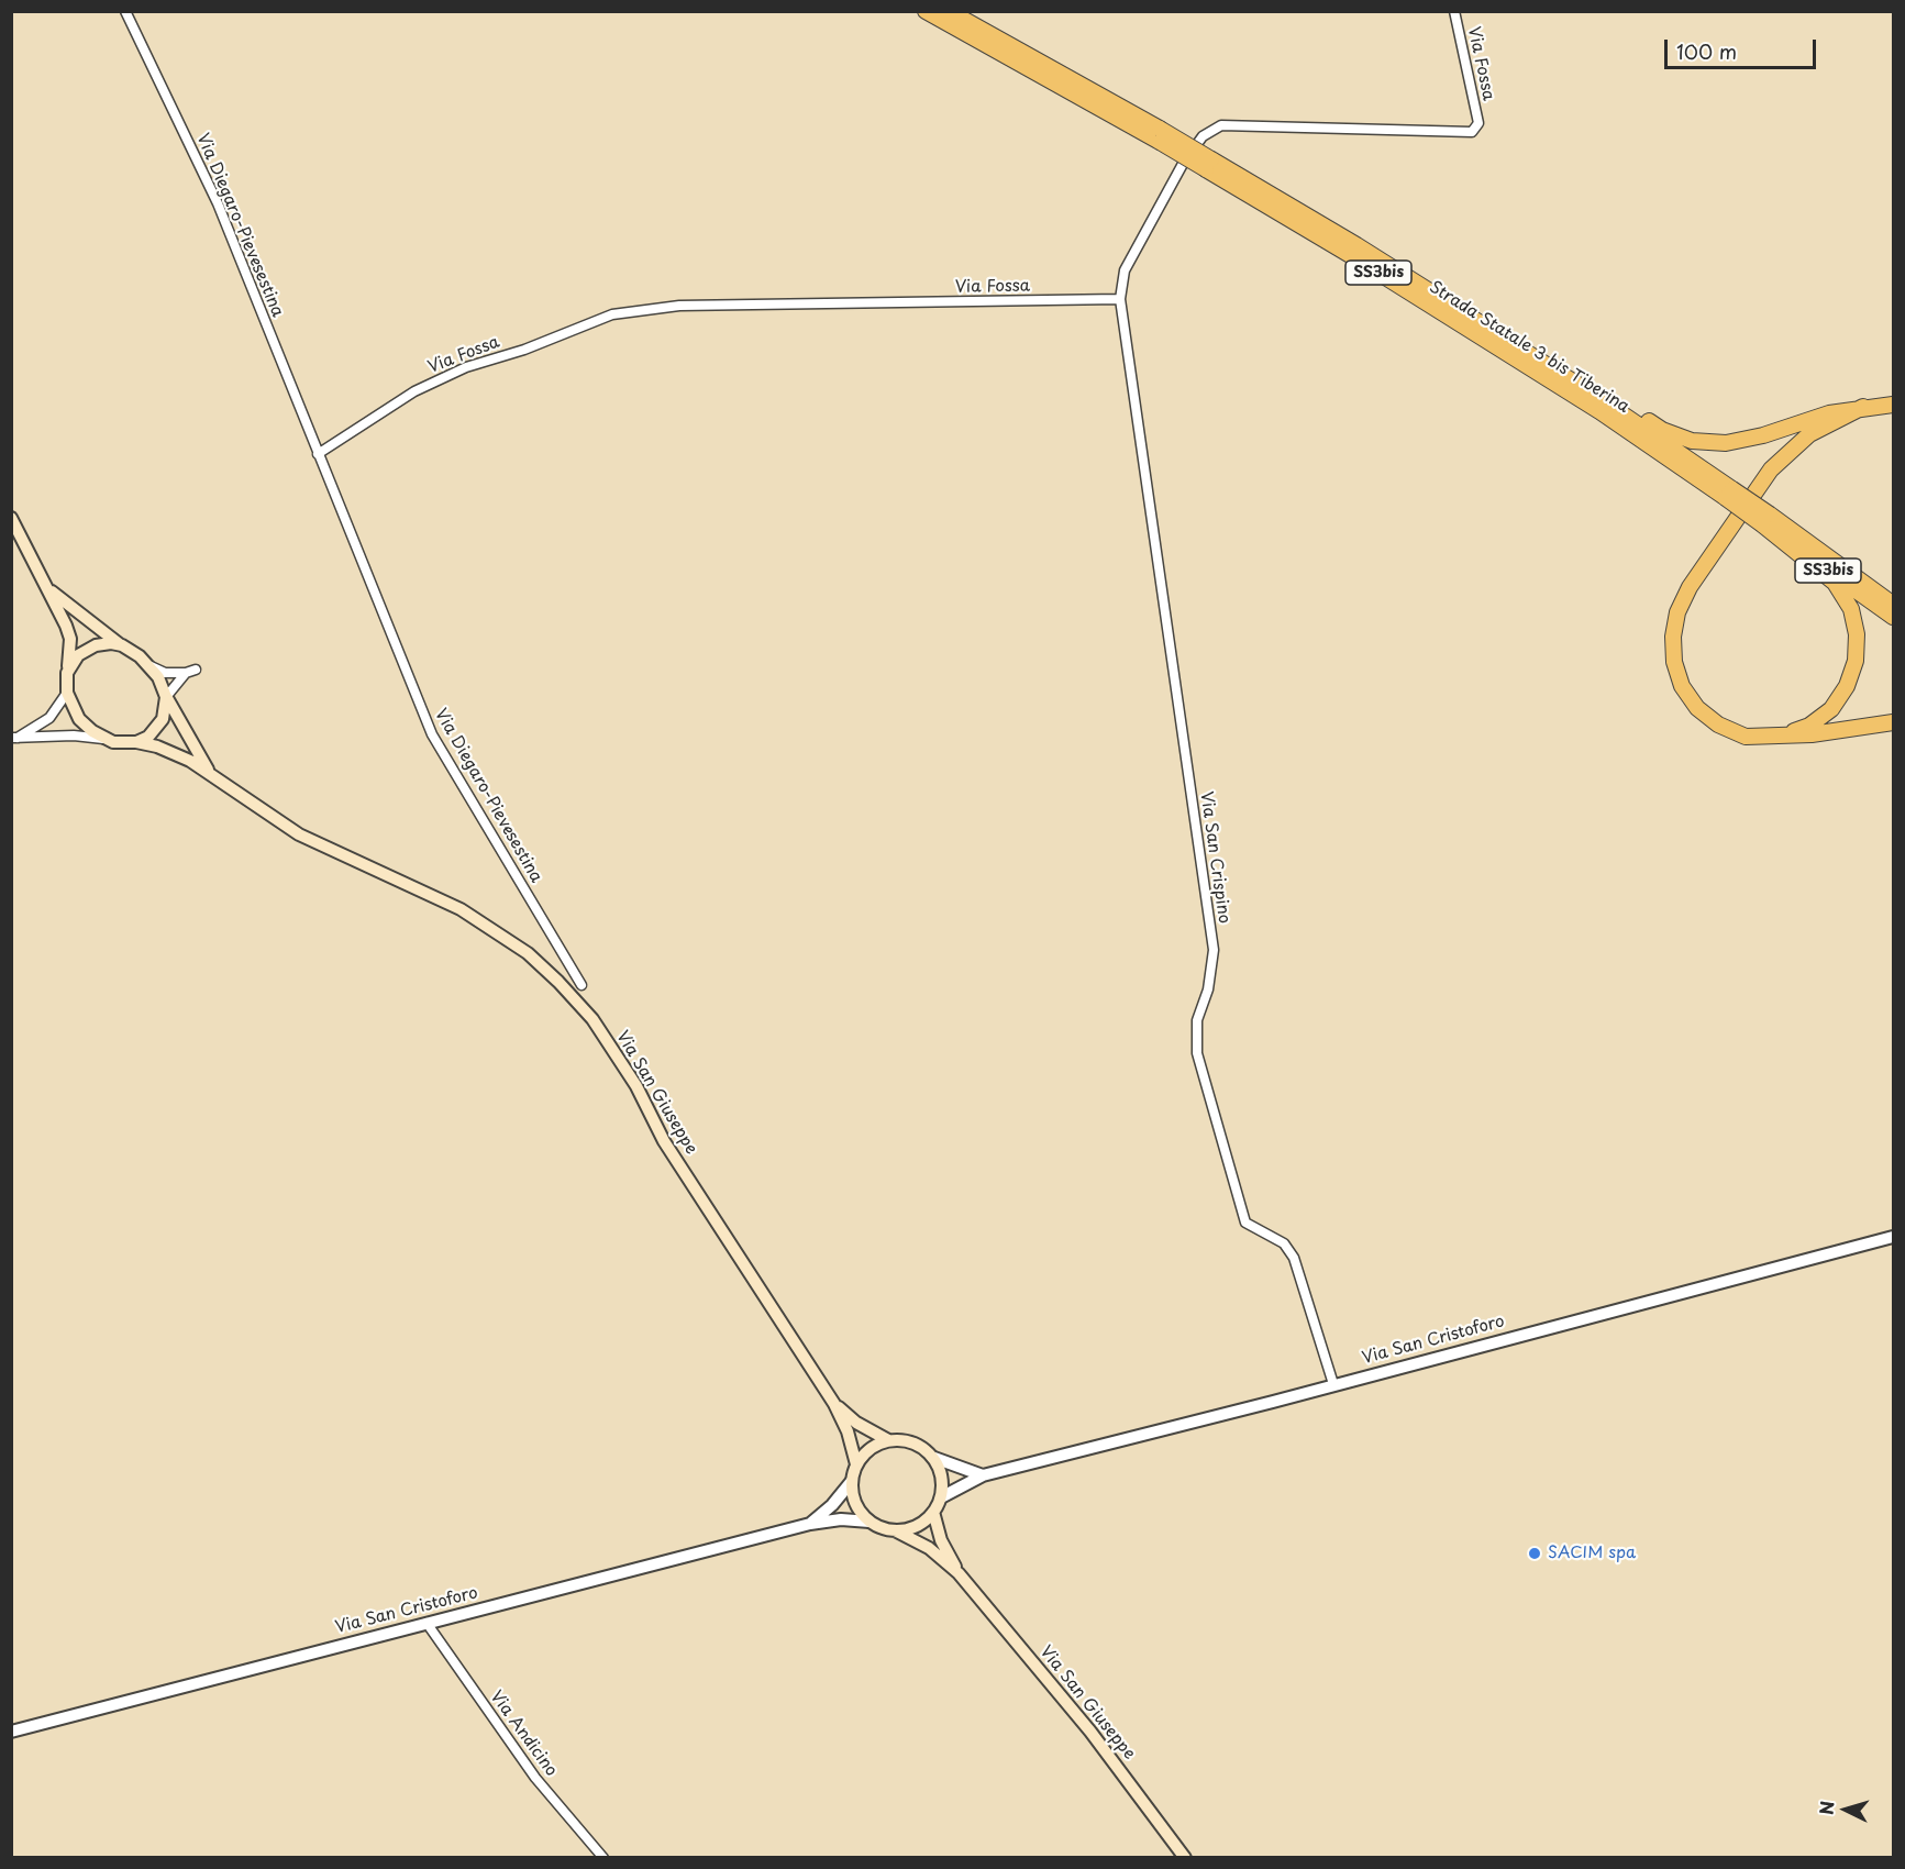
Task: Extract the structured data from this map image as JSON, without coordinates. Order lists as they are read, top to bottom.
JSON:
{
  "streets": {
    "highway": ["SS3bis", "Strada Statale 3 bis Tiberina"],
    "main road": ["Via San Giuseppe"],
    "street": [
      "Via Fossa",
      "Via Diegaro-Pievesestina",
      "Via San Crispino",
      "Via San Cristoforo",
      "Via Andicino"
    ]
  },
  "crossings": [
    ["Via Fossa", "Via Diegaro-Pievesestina"],
    ["Via Fossa", "Via San Crispino"],
    ["Via San Crispino", "Via San Cristoforo"],
    ["Via San Giuseppe", "Via San Cristoforo"],
    ["Via San Cristoforo", "Via Andicino"]
  ],
  "places": ["SACIM spa"],
  "scale_bar": "100 m",
  "north": "left"
}
